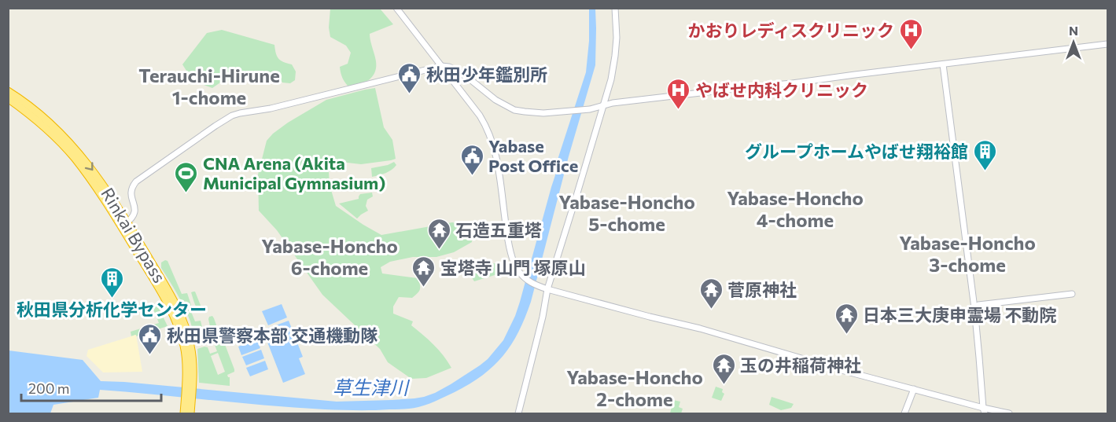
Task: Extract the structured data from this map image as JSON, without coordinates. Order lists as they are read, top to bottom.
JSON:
{
  "streets": {
    "highway": ["Rinkai Bypass"]
  },
  "districts": [
    "Terauchi-Hirune 1-chome",
    "Yabase-Honcho 4-chome",
    "Yabase-Honcho 5-chome",
    "Yabase-Honcho 3-chome",
    "Yabase-Honcho 6-chome",
    "Yabase-Honcho 2-chome"
  ],
  "water": ["草生津川"],
  "places": {
    "hospital": ["かおりレディスクリニック", "やばせ内科クリニック"],
    "public building": ["秋田少年鑑別所", "Yabase Post Office", "秋田県警察本部 交通機動隊"],
    "building": ["グループホームやばせ翔裕館", "秋田県分析化学センター"],
    "sports": ["CNA Arena (Akita Municipal Gymnasium)"],
    "temple": [
      "石造五重塔",
      "宝塔寺 山門 塚原山",
      "菅原神社",
      "日本三大庚申霊場 不動院",
      "玉の井稲荷神社"
    ]
  },
  "scale_bar": "200 m",
  "north": "top"
}
